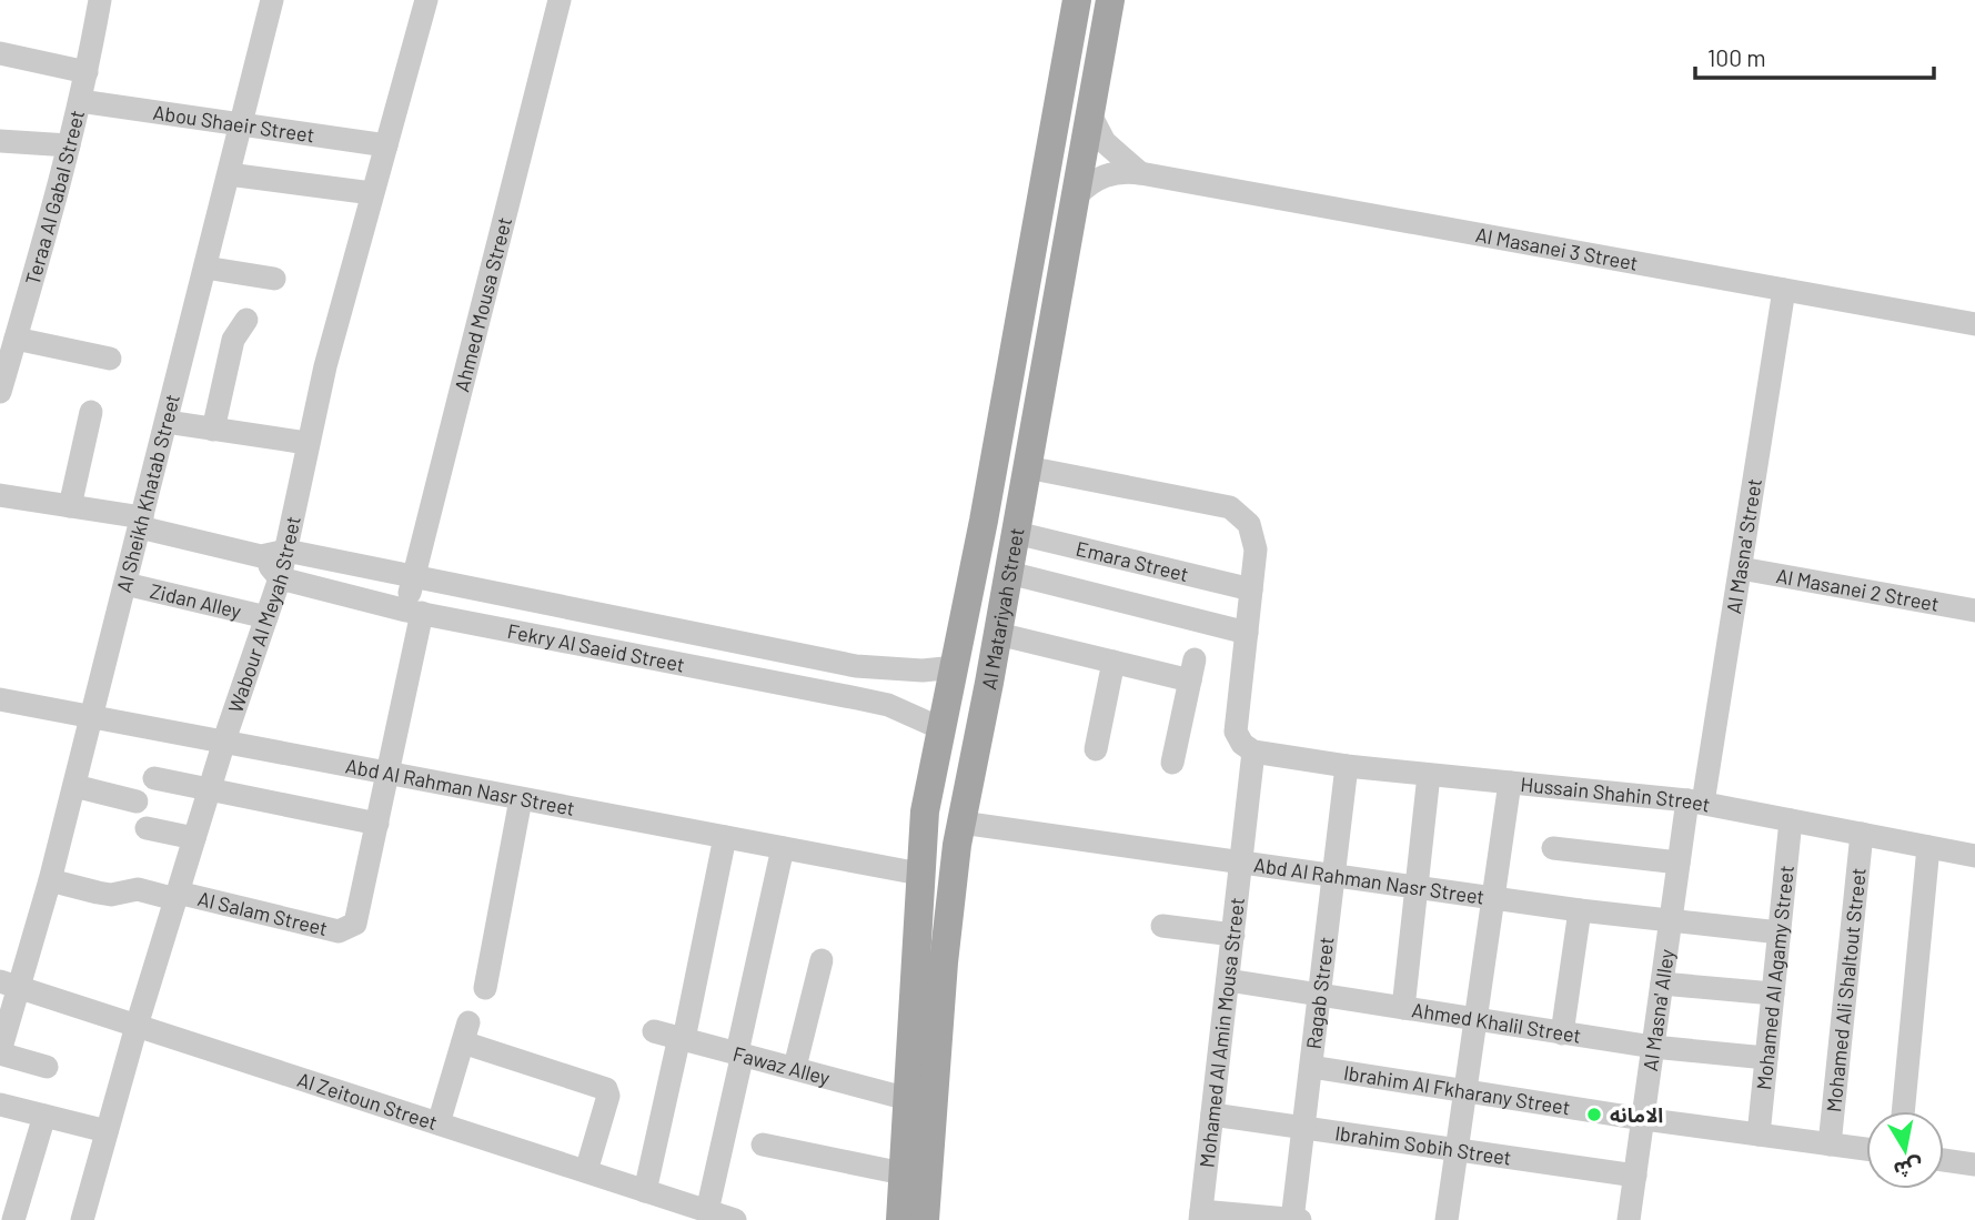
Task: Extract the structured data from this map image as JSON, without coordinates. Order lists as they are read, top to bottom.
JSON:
{
  "streets": {
    "main road": ["Al Matariyah Street"],
    "street": [
      "Abou Shaeir Street",
      "Teraa Al Gabal Street",
      "Al Masanei 3 Street",
      "Ahmed Mousa Street",
      "Al Sheikh Khatab Street",
      "Al Masna' Street",
      "Emara Street",
      "Al Masanei 2 Street",
      "Zidan Alley",
      "Wabour Al Meyah Street",
      "Fekry Al Saeid Street",
      "Abd Al Rahman Nasr Street",
      "Hussain Shahin Street",
      "Al Salam Street",
      "Mohamed Al Agamy Street",
      "Mohamed Ali Shaltout Street",
      "Ragab Street",
      "Al Masna' Alley",
      "Ahmed Khalil Street",
      "Mohamed Al Amin Mousa Street",
      "Fawaz Alley",
      "Ibrahim Al Fkharany Street",
      "Al Zeitoun Street",
      "Ibrahim Sobih Street"
    ]
  },
  "crossings": [
    ["Abou Shaeir Street", "Teraa Al Gabal Street"],
    ["Abou Shaeir Street", "Al Sheikh Khatab Street"],
    ["Abou Shaeir Street", "Wabour Al Meyah Street"],
    ["Al Masanei 3 Street", "Al Masna' Street"],
    ["Al Masanei 3 Street", "Al Matariyah Street"],
    ["Ahmed Mousa Street", "Fekry Al Saeid Street"],
    ["Ahmed Mousa Street", "Al Salam Street"],
    ["Al Sheikh Khatab Street", "Zidan Alley"],
    ["Al Sheikh Khatab Street", "Fekry Al Saeid Street"],
    ["Al Sheikh Khatab Street", "Abd Al Rahman Nasr Street"],
    ["Al Sheikh Khatab Street", "Al Zeitoun Street"],
    ["Al Masna' Street", "Al Masanei 2 Street"],
    ["Al Masna' Street", "Hussain Shahin Street"],
    ["Al Masna' Street", "Al Masna' Alley"],
    ["Emara Street", "Al Matariyah Street"],
    ["Zidan Alley", "Wabour Al Meyah Street"],
    ["Al Matariyah Street", "Fekry Al Saeid Street"],
    ["Al Matariyah Street", "Abd Al Rahman Nasr Street"],
    ["Al Matariyah Street", "Fawaz Alley"],
    ["Wabour Al Meyah Street", "Fekry Al Saeid Street"],
    ["Wabour Al Meyah Street", "Abd Al Rahman Nasr Street"],
    ["Wabour Al Meyah Street", "Al Salam Street"],
    ["Wabour Al Meyah Street", "Al Zeitoun Street"],
    ["Fekry Al Saeid Street", "Al Salam Street"],
    ["Abd Al Rahman Nasr Street", "Al Salam Street"],
    ["Abd Al Rahman Nasr Street", "Mohamed Al Agamy Street"],
    ["Abd Al Rahman Nasr Street", "Ragab Street"],
    ["Abd Al Rahman Nasr Street", "Al Masna' Alley"],
    ["Abd Al Rahman Nasr Street", "Mohamed Al Amin Mousa Street"],
    ["Hussain Shahin Street", "Mohamed Al Agamy Street"],
    ["Hussain Shahin Street", "Mohamed Ali Shaltout Street"],
    ["Hussain Shahin Street", "Ragab Street"],
    ["Hussain Shahin Street", "Al Masna' Alley"],
    ["Hussain Shahin Street", "Mohamed Al Amin Mousa Street"],
    ["Mohamed Al Agamy Street", "Ahmed Khalil Street"],
    ["Mohamed Al Agamy Street", "Ibrahim Al Fkharany Street"],
    ["Mohamed Ali Shaltout Street", "Ibrahim Al Fkharany Street"],
    ["Ragab Street", "Ahmed Khalil Street"],
    ["Ragab Street", "Ibrahim Al Fkharany Street"],
    ["Ragab Street", "Ibrahim Sobih Street"],
    ["Al Masna' Alley", "Ahmed Khalil Street"],
    ["Al Masna' Alley", "Ibrahim Al Fkharany Street"],
    ["Al Masna' Alley", "Ibrahim Sobih Street"],
    ["Ahmed Khalil Street", "Mohamed Al Amin Mousa Street"],
    ["Mohamed Al Amin Mousa Street", "Ibrahim Sobih Street"]
  ],
  "places": ["الامانه"],
  "scale_bar": "100 m",
  "north": "bottom"
}
